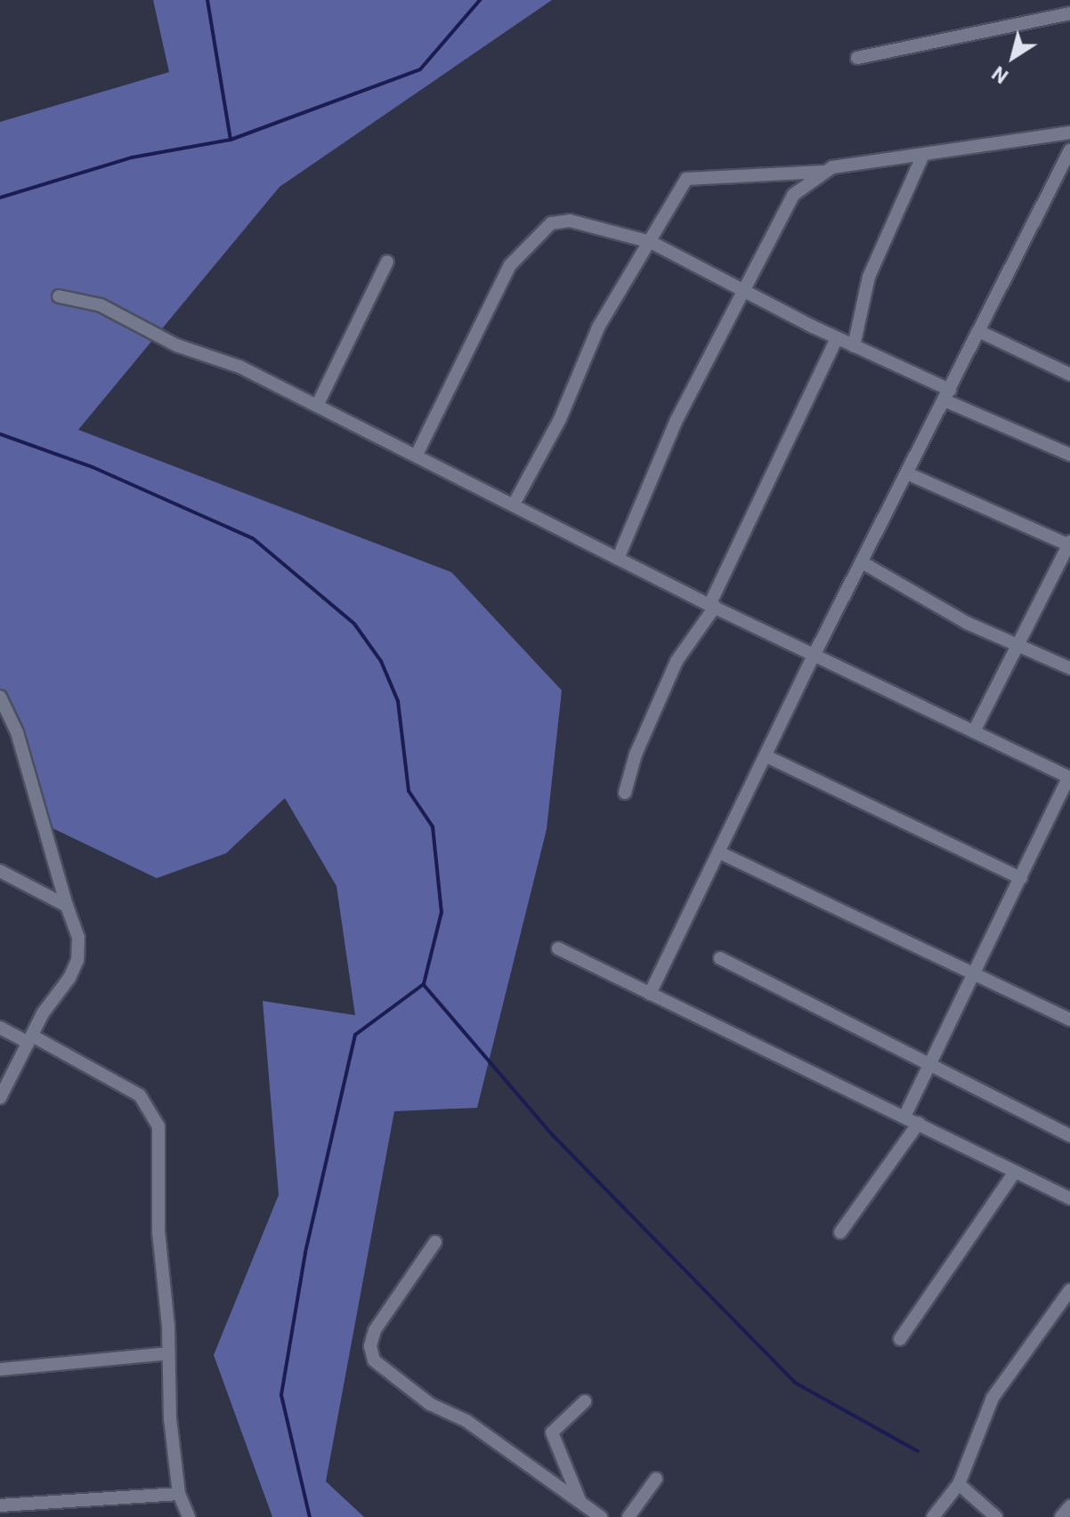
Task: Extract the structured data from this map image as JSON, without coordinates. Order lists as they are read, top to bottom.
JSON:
{
  "north": "bottom left"
}
